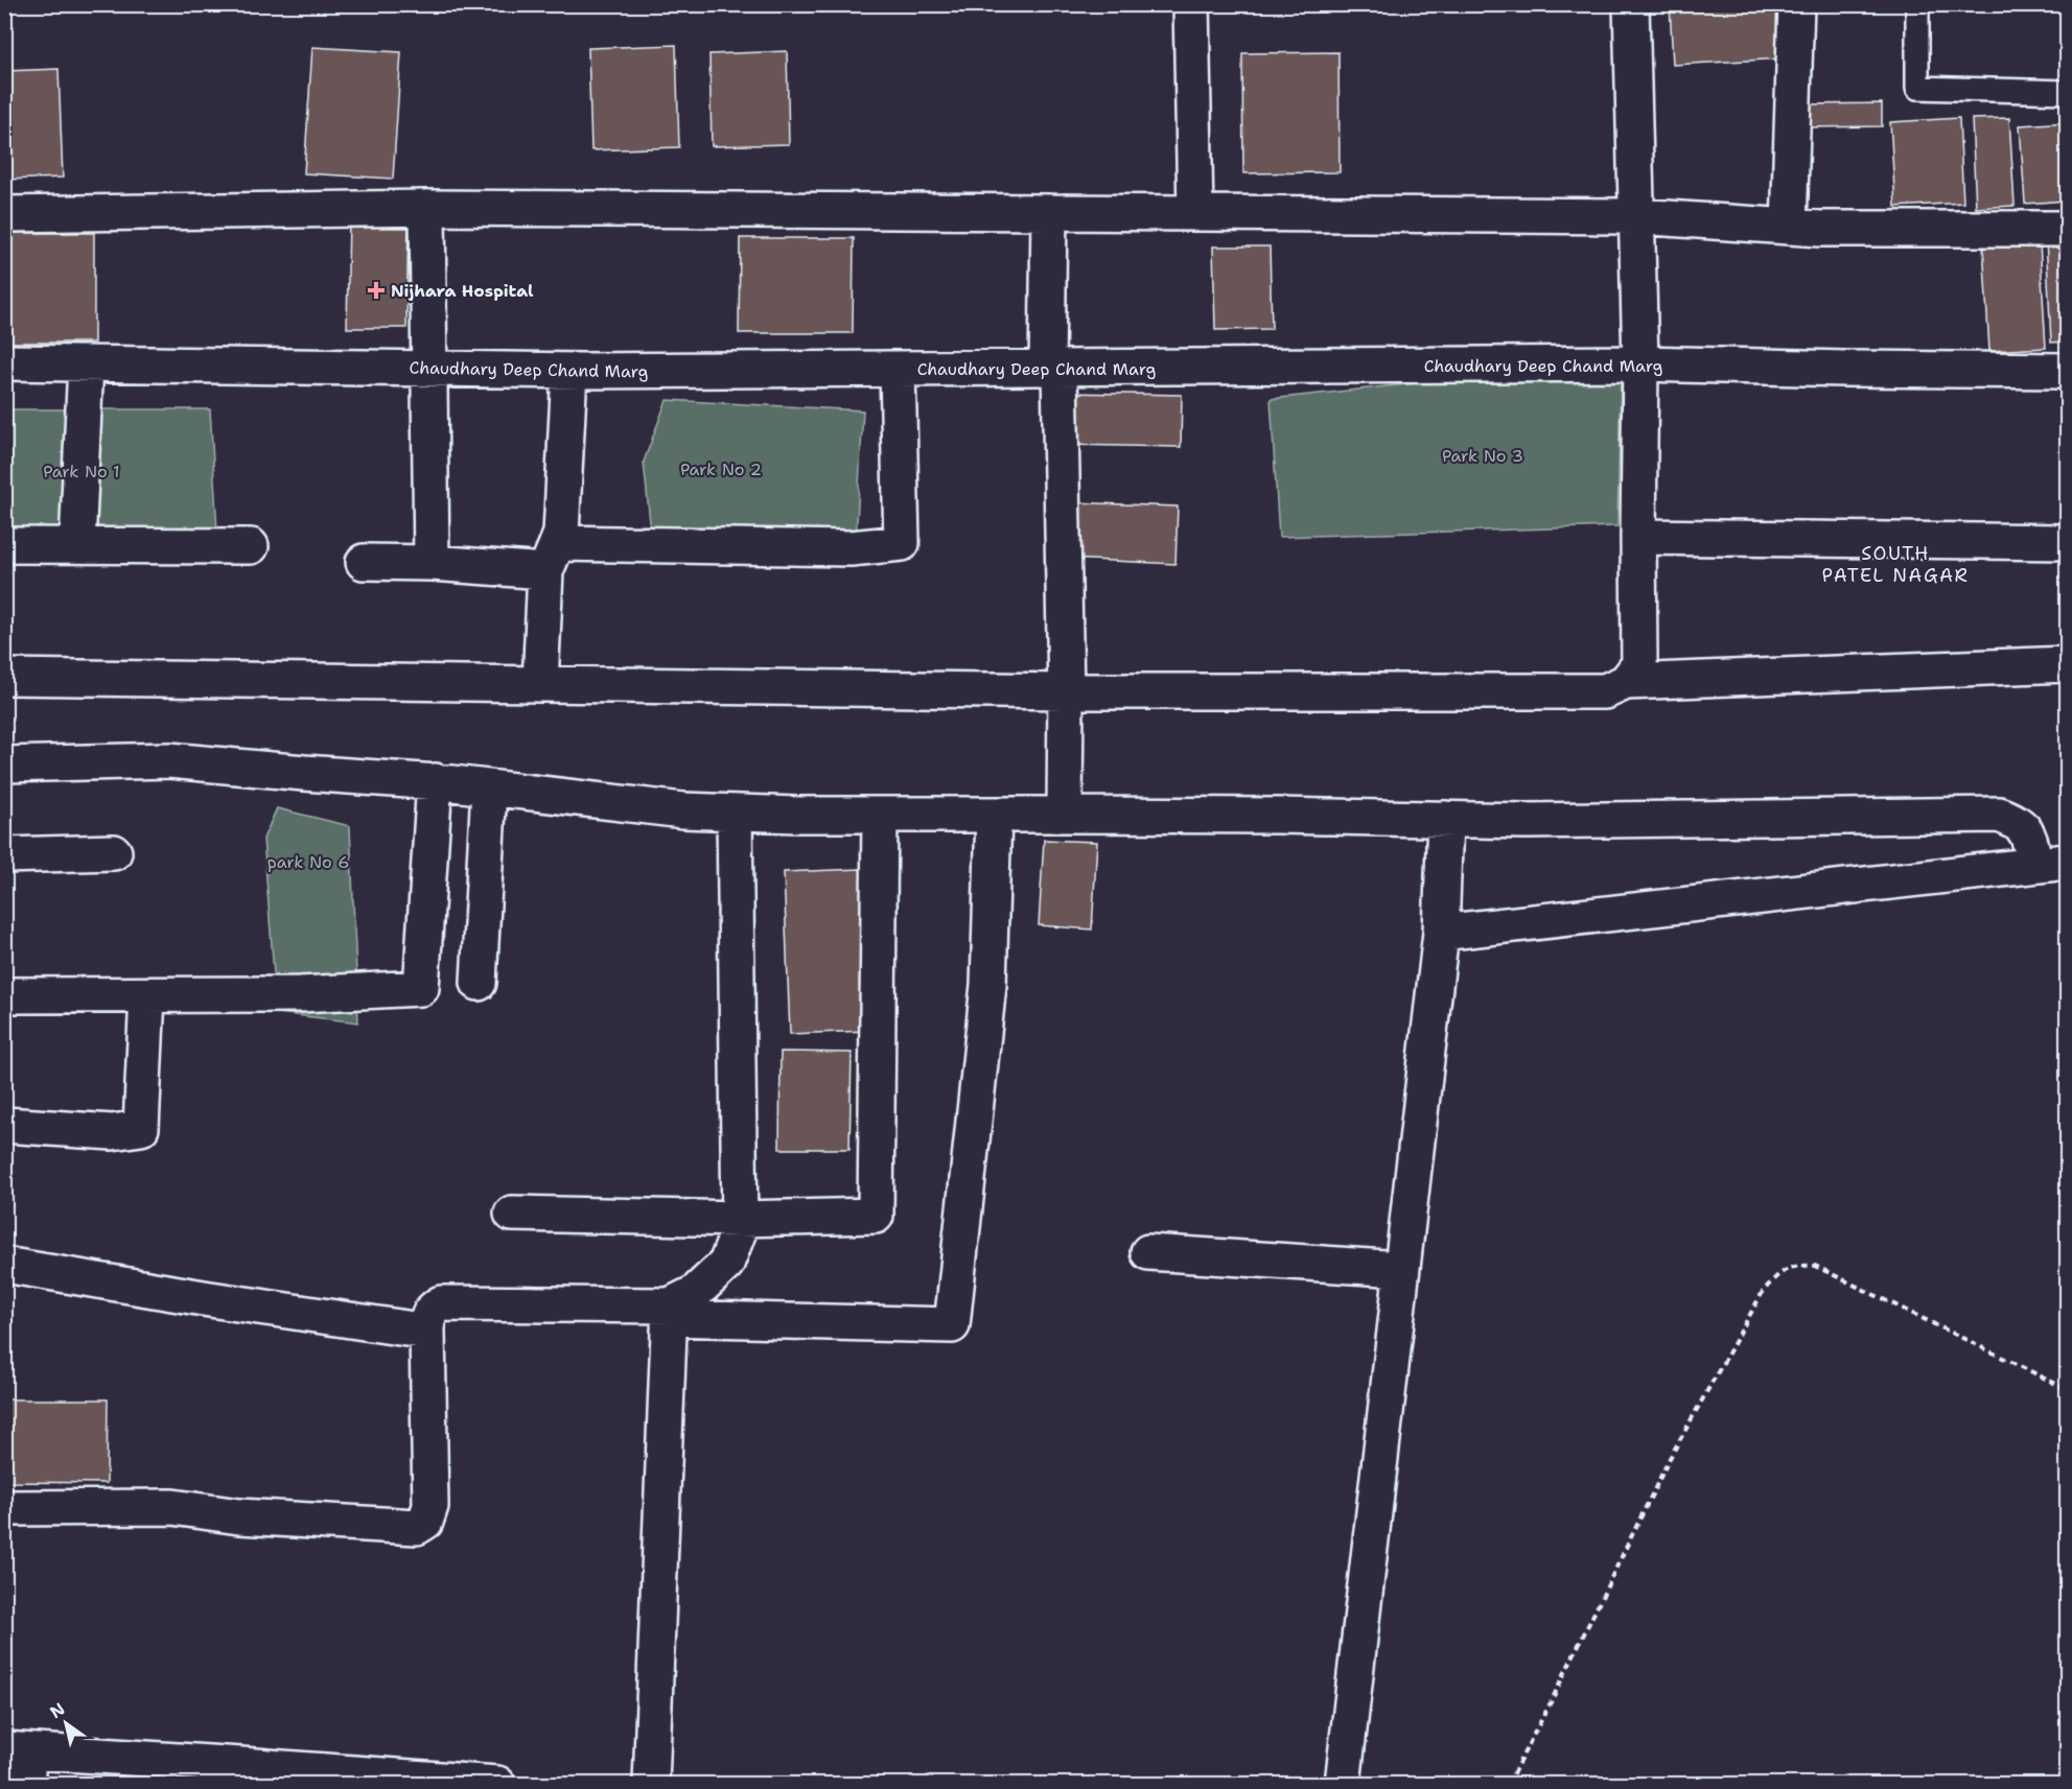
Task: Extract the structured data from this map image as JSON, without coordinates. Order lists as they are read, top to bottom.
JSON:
{
  "streets": {
    "street": ["Chaudhary Deep Chand Marg"]
  },
  "districts": ["SOUTH PATEL NAGAR"],
  "parks": [
    "Park No 3",
    "Park No 2",
    "Park No 1",
    "park No 6"
  ],
  "places": {
    "health": ["Nijhara Hospital"]
  },
  "north": "top left"
}
